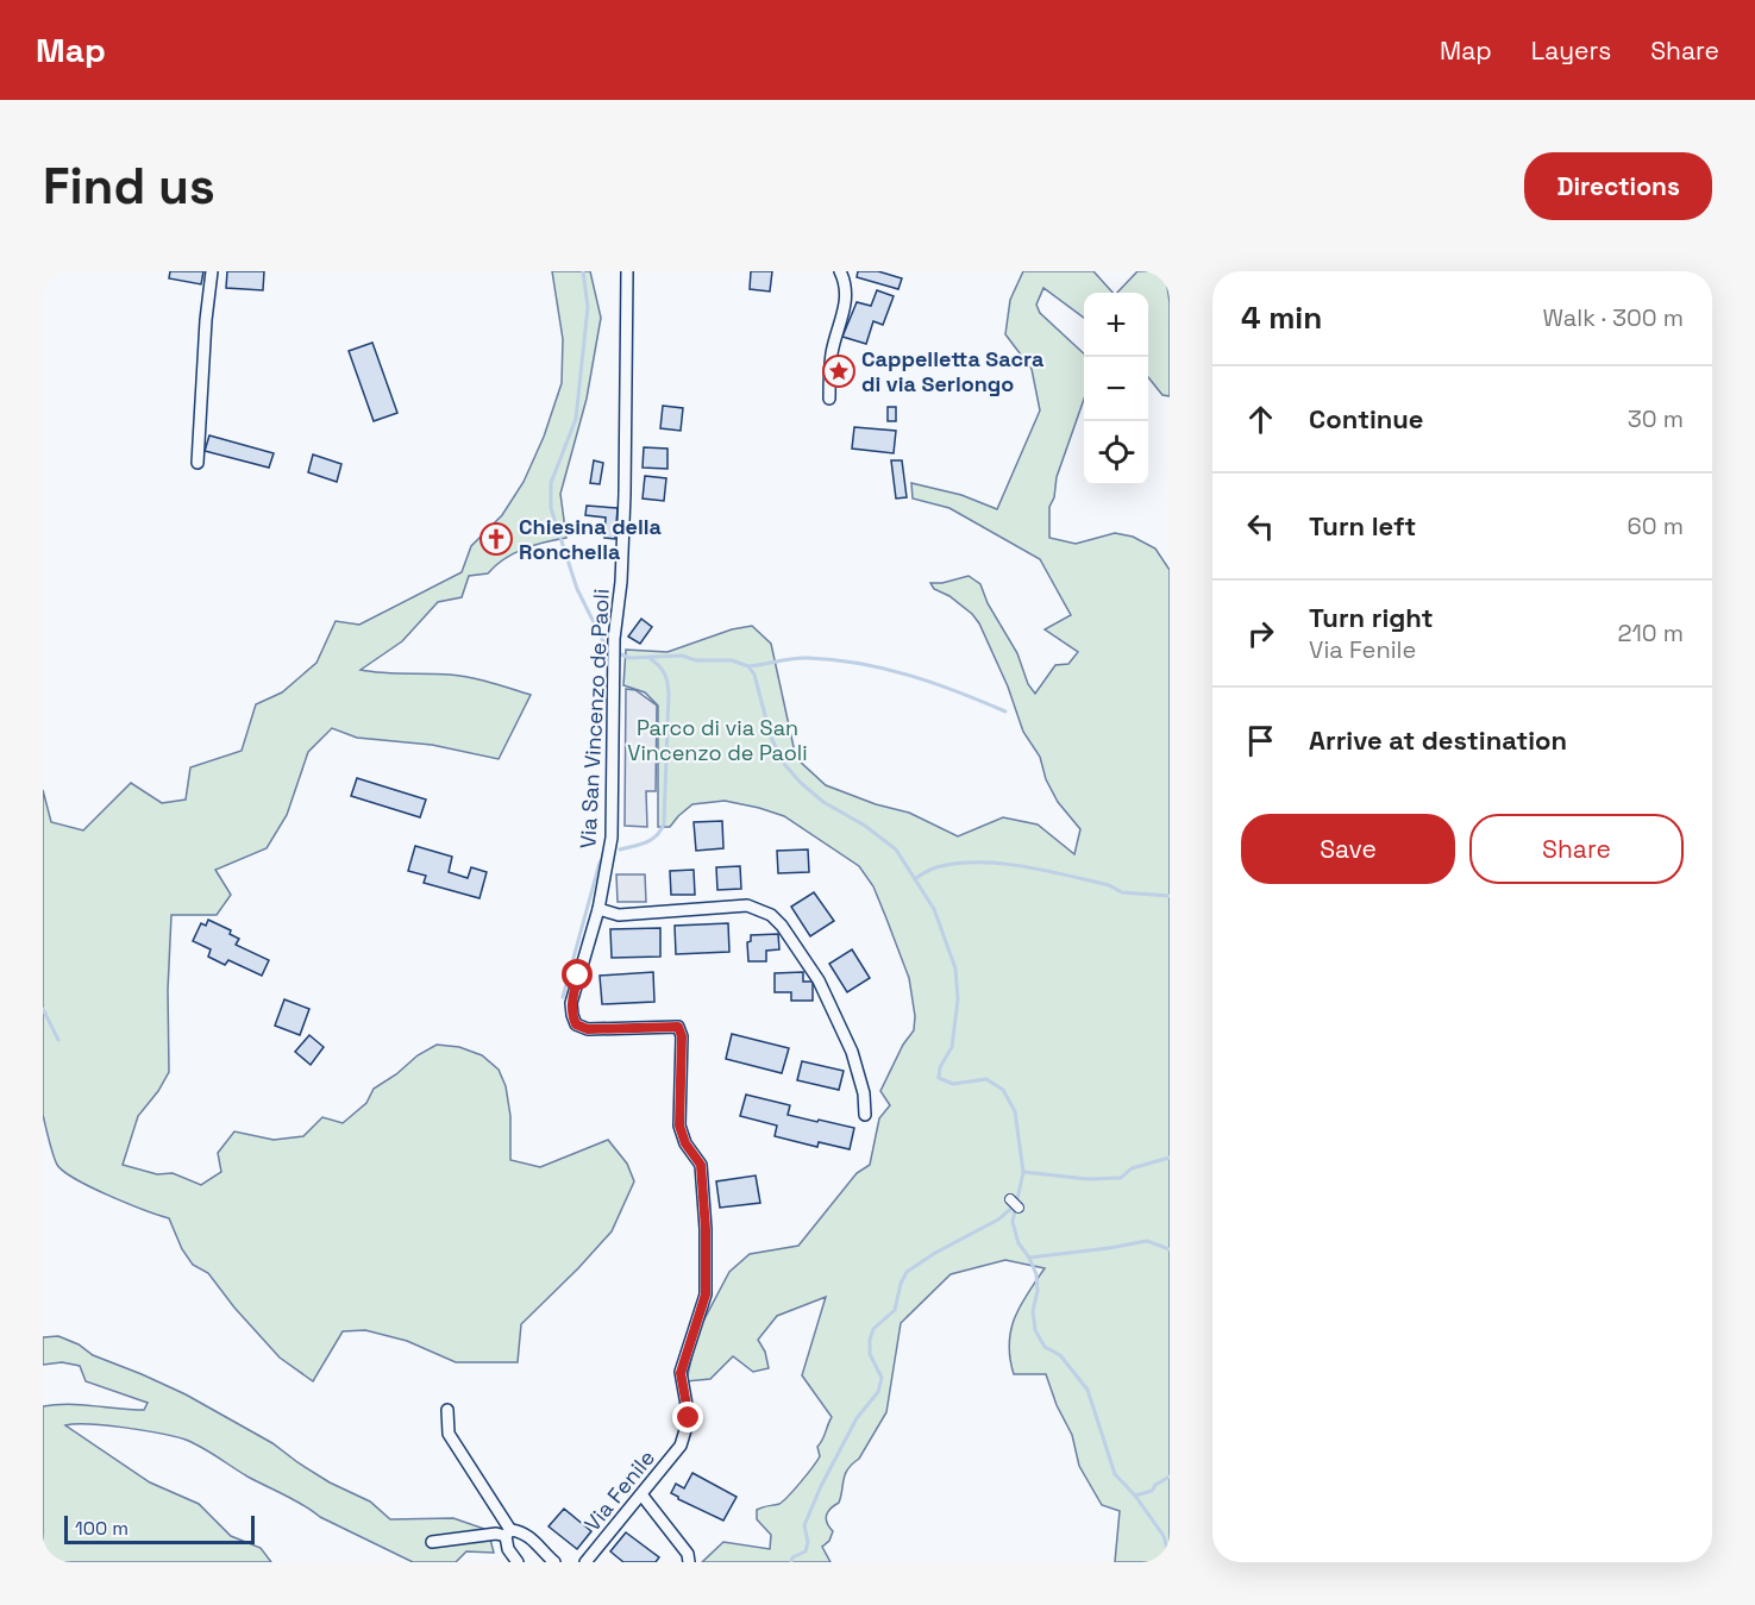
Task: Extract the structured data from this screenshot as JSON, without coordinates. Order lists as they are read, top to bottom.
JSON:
{
  "streets": {
    "street": ["Via San Vincenzo de Paoli", "Via Fenile"]
  },
  "crossings": [
    ["Via San Vincenzo de Paoli", "Via Fenile"]
  ],
  "parks": ["Parco di via San Vincenzo de Paoli"],
  "places": {
    "place": ["Cappelletta Sacra di via Serlongo"],
    "church": ["Chiesina della Ronchella"]
  },
  "scale_bar": "100 m",
  "page": {
    "header": "Map",
    "nav": ["Map", "Layers", "Share"],
    "buttons": [
      "Directions",
      ["Save", "Share"]
    ],
    "title": "Find us",
    "heading": ["4 min", "Walk · 300 m"],
    "map_buttons": ["+", "−"],
    "list": [
      ["Continue", "30 m"],
      ["Turn left", "60 m"],
      ["Turn right", "Via Fenile", "210 m"],
      "Arrive at destination"
    ],
    "scale": "100 m"
  }
}
